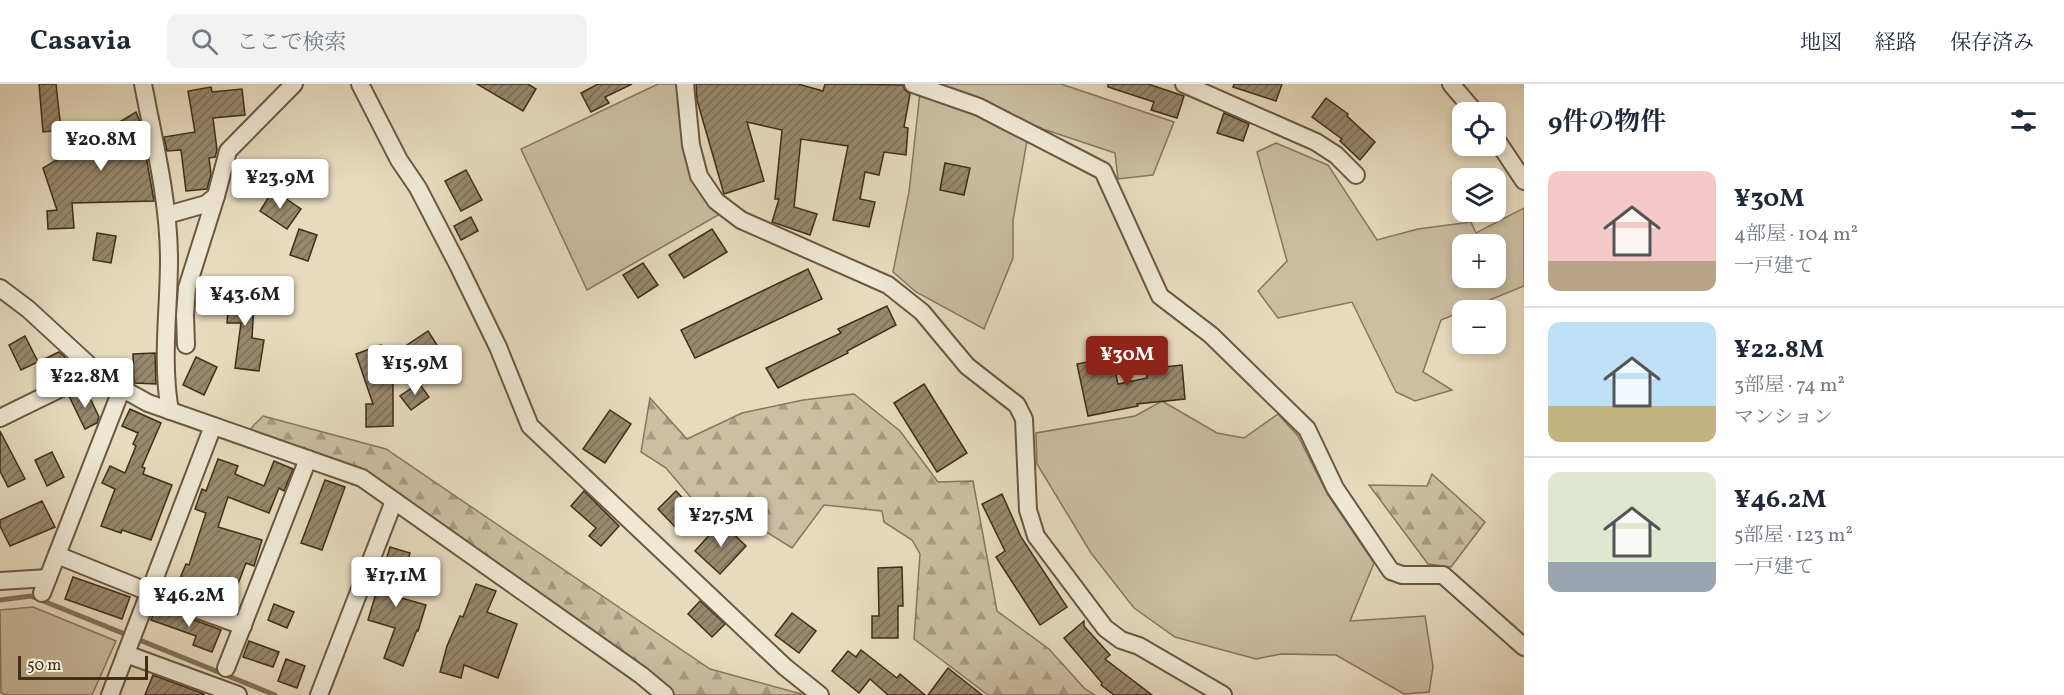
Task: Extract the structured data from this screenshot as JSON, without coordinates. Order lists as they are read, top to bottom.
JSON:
{
  "scale_bar": "50 m",
  "page": {
    "header": "Casavia",
    "search": "ここで検索",
    "nav": ["地図", "経路", "保存済み"],
    "heading": "9件の物件",
    "map_buttons": ["+", "−"],
    "price": [
      "¥20.8M",
      "¥23.9M",
      "¥43.6M",
      "¥30M",
      "¥15.9M",
      "¥22.8M",
      "¥27.5M",
      "¥17.1M",
      "¥46.2M"
    ],
    "list": [
      {
        "name": "¥30M",
        "note": "4部屋 · 104 m² · 一戸建て"
      },
      {
        "name": "¥22.8M",
        "note": "3部屋 · 74 m² · マンション"
      },
      {
        "name": "¥46.2M",
        "note": "5部屋 · 123 m² · 一戸建て"
      }
    ],
    "scale": "50 m"
  }
}
